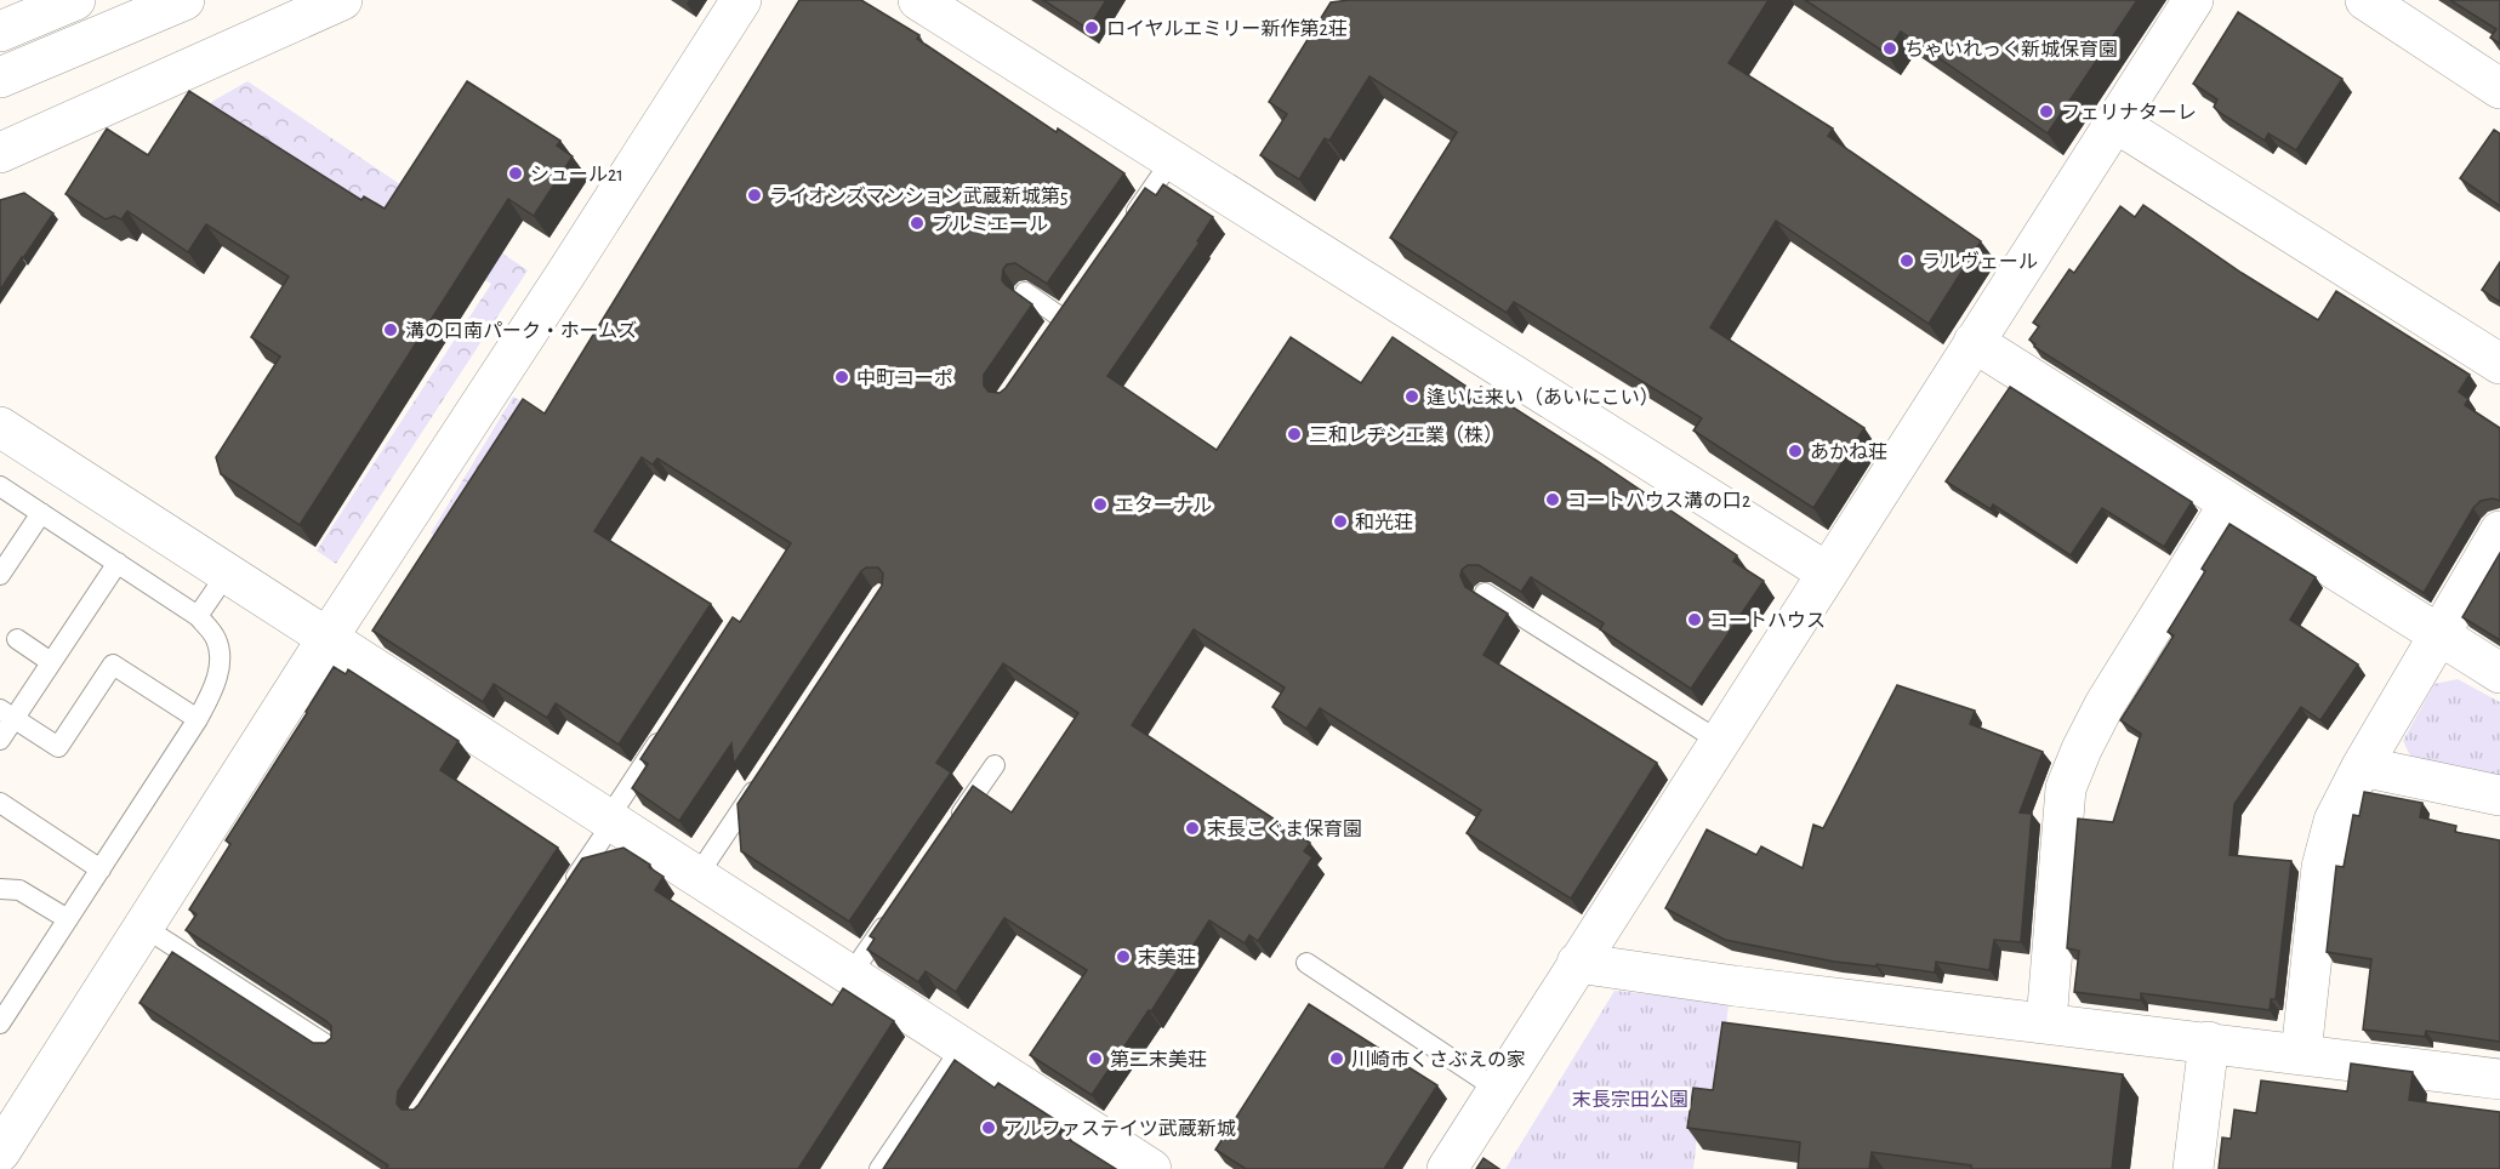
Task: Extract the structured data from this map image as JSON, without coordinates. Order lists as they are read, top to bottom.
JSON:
{
  "parks": ["末長宗田公園"],
  "places": [
    "ロイヤルエミリー新作第2荘",
    "ちゃいれっく新城保育園",
    "フェリナターレ",
    "シュール21",
    "ライオンズマンション武蔵新城第5",
    "プルミエール",
    "ラルヴェール",
    "溝の口南パーク・ホームズ",
    "中町コーポ",
    "逢いに来い（あいにこい）",
    "三和レヂン工業（株）",
    "あかね荘",
    "コートハウス溝の口2",
    "エターナル",
    "和光荘",
    "コートハウス",
    "末長こぐま保育園",
    "末美荘",
    "第二末美荘",
    "川崎市くさぶえの家",
    "アルファステイツ武蔵新城"
  ]
}
